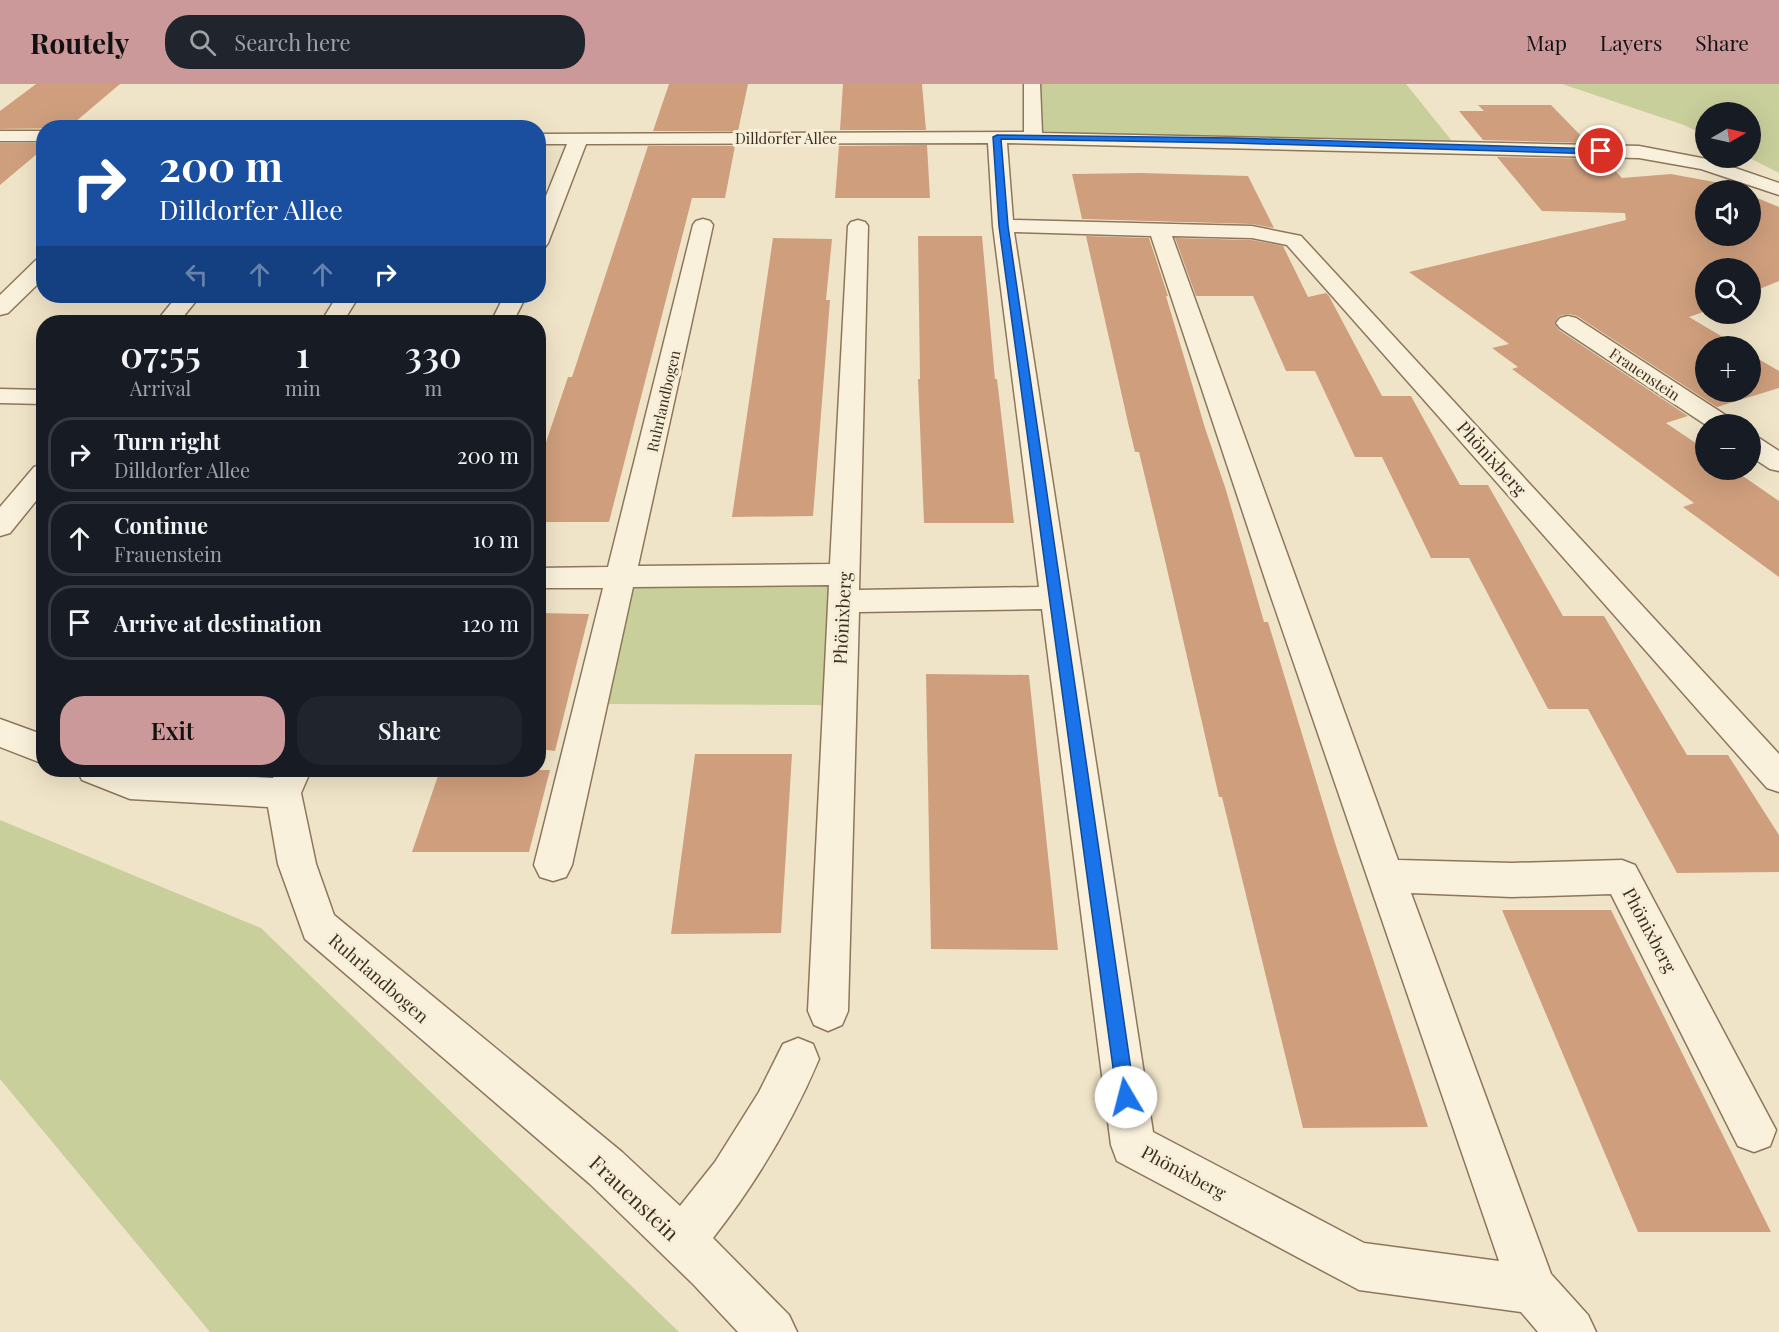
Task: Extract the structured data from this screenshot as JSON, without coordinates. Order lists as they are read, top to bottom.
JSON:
{
  "streets": {
    "street": [
      "Dilldorfer Allee",
      "Frauenstein",
      "Ruhrlandbogen",
      "Phönixberg"
    ]
  },
  "crossings": [
    ["Dilldorfer Allee", "Phönixberg"],
    ["Frauenstein", "Ruhrlandbogen"]
  ],
  "north": "right",
  "page": {
    "header": "Routely",
    "search": "Search here",
    "nav": ["Map", "Layers", "Share"],
    "map_buttons": ["+", "−"],
    "turn": ["200 m", "Dilldorfer Allee"],
    "eta": [
      "07:55",
      "Arrival",
      "1",
      "min",
      "330",
      "m"
    ],
    "list": [
      {
        "name": "Turn right",
        "note": "Dilldorfer Allee",
        "value": "200 m"
      },
      {
        "name": "Continue",
        "note": "Frauenstein",
        "value": "10 m"
      },
      {
        "name": "Arrive at destination",
        "value": "120 m"
      }
    ],
    "buttons": ["Exit", "Share"]
  }
}
